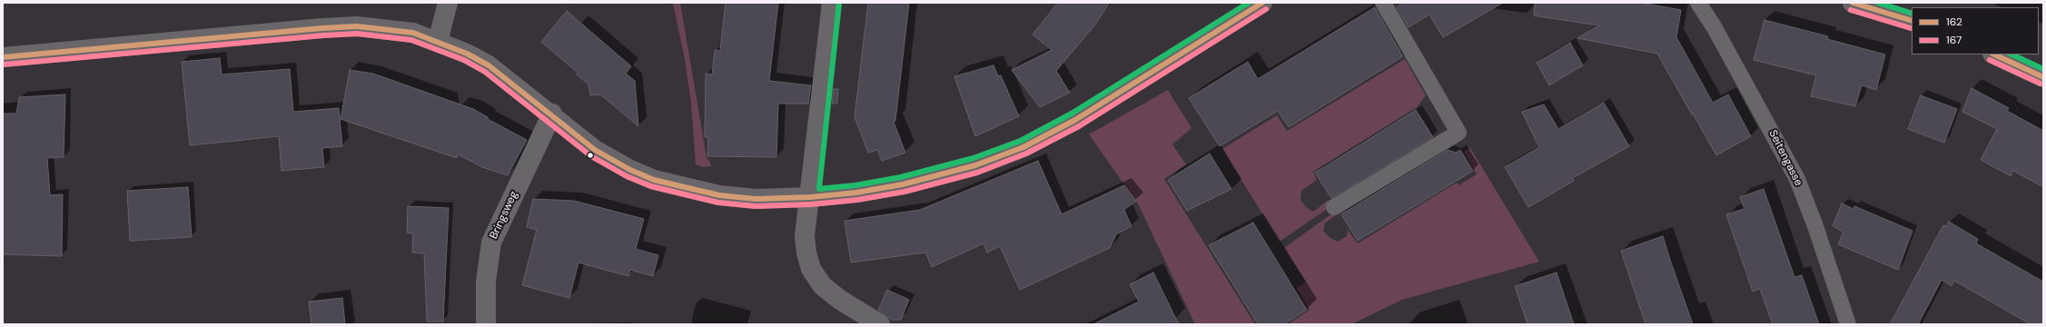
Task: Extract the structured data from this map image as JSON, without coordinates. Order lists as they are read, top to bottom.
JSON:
{
  "streets": {
    "street": ["Bringsweg"],
    "lane": ["Seitengasse"]
  },
  "lines": ["transit line 162", "transit line 167"],
  "legend": ["162", "167"]
}
